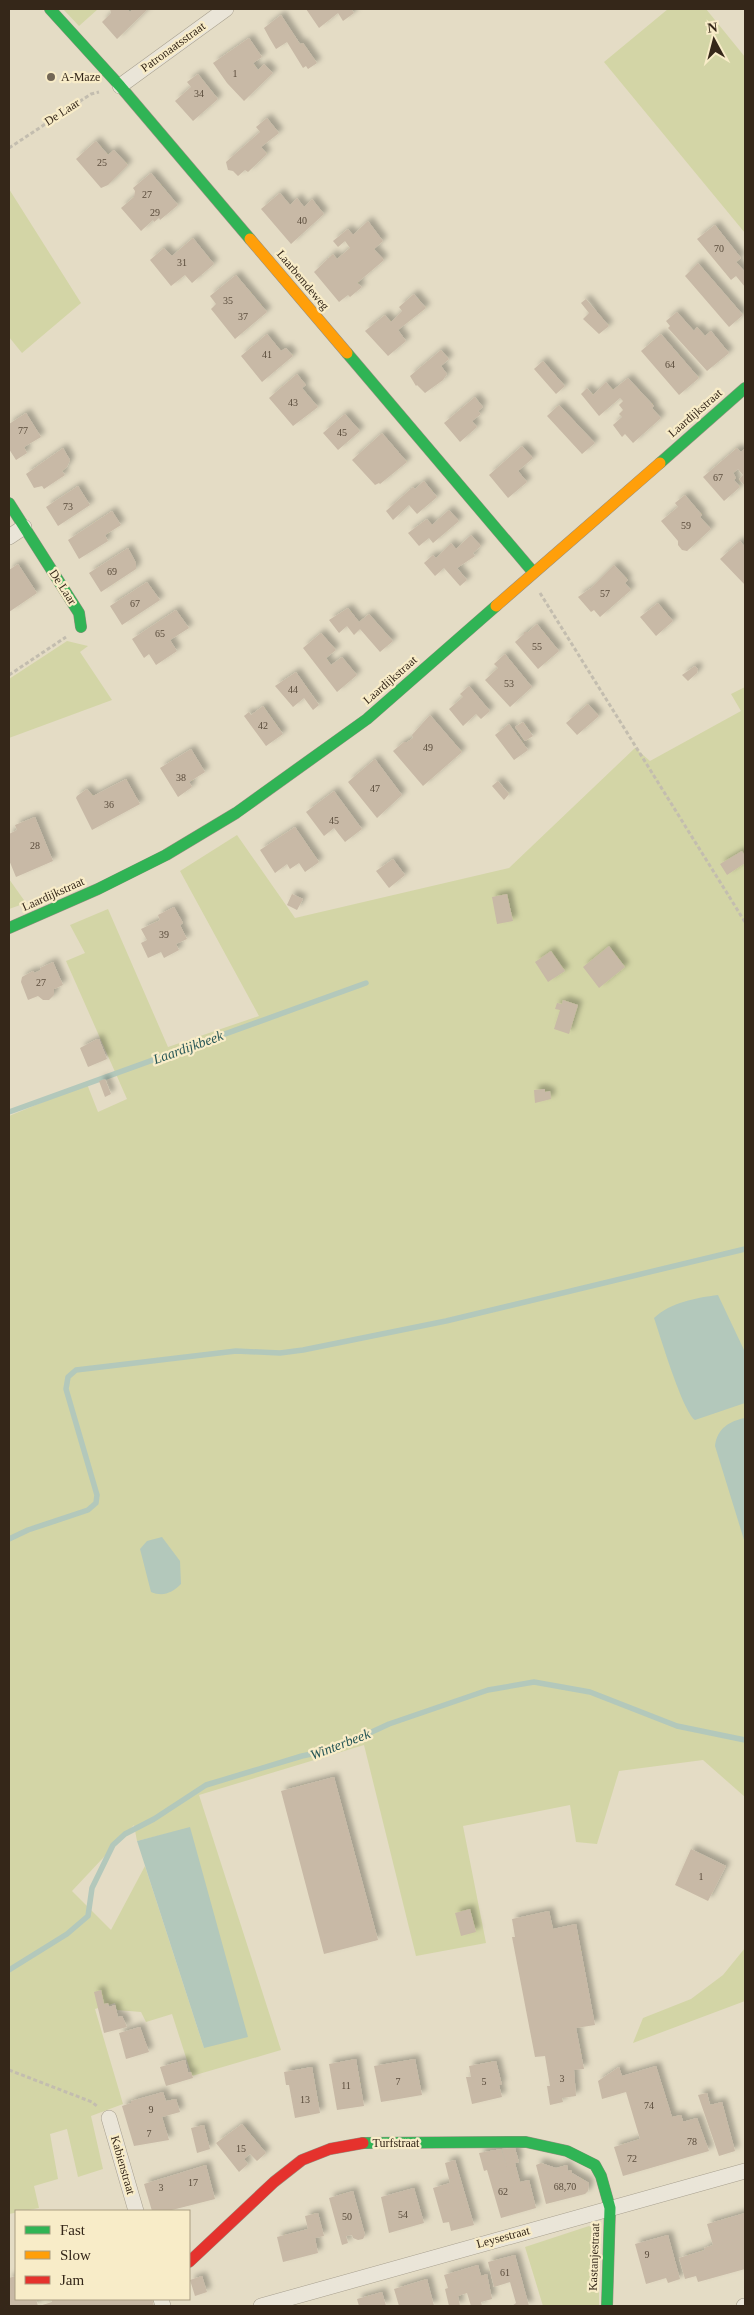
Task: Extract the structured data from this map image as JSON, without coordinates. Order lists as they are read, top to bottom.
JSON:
{
  "streets": {
    "street": [
      "Patronaatsstraat",
      "De Laar",
      "Laarbemdeweg",
      "Laardijkstraat",
      "Turfstraat",
      "Kabienstraat",
      "Leysestraat",
      "Kastanjestraat"
    ]
  },
  "crossings": [
    ["Patronaatsstraat", "De Laar"],
    ["Patronaatsstraat", "Laarbemdeweg"],
    ["De Laar", "Laarbemdeweg"],
    ["Laarbemdeweg", "Laardijkstraat"],
    ["Turfstraat", "Leysestraat"],
    ["Turfstraat", "Kastanjestraat"],
    ["Leysestraat", "Kastanjestraat"]
  ],
  "water": ["Laardijkbeek", "Winterbeek"],
  "places": ["A-Maze"],
  "house_numbers": [
    "1",
    "34",
    "25",
    "27",
    "29",
    "40",
    "70",
    "31",
    "35",
    "37",
    "41",
    "64",
    "43",
    "77",
    "45",
    "67",
    "73",
    "59",
    "69",
    "57",
    "67",
    "65",
    "55",
    "53",
    "44",
    "42",
    "49",
    "38",
    "47",
    "36",
    "45",
    "28",
    "39",
    "27",
    "1",
    "3",
    "7",
    "5",
    "11",
    "13",
    "74",
    "9",
    "7",
    "78",
    "15",
    "72",
    "17",
    "68,70",
    "3",
    "62",
    "54",
    "50",
    "9",
    "61"
  ],
  "legend": ["Fast", "Slow", "Jam"],
  "north": "top"
}
